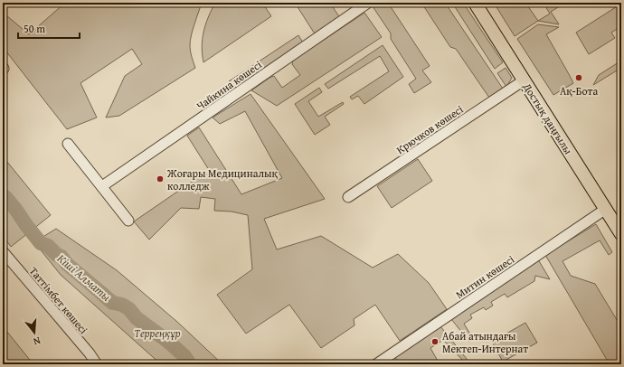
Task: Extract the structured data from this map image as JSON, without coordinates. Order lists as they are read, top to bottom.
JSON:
{
  "streets": {
    "main road": ["Достық даңғылы"],
    "street": [
      "Чайкина көшесі",
      "Крючков көшесі",
      "Митин көшесі",
      "Таттімбет көшесі"
    ]
  },
  "crossings": [
    ["Достық даңғылы", "Крючков көшесі"],
    ["Достық даңғылы", "Митин көшесі"]
  ],
  "water": ["Кіші Алматы"],
  "parks": ["Терреңқұр"],
  "places": ["Ақ-Бота", "Жоғары Медициналық колледж", "Абай атындағы Мектеп-Интернат"],
  "scale_bar": "50 m",
  "north": "bottom"
}
